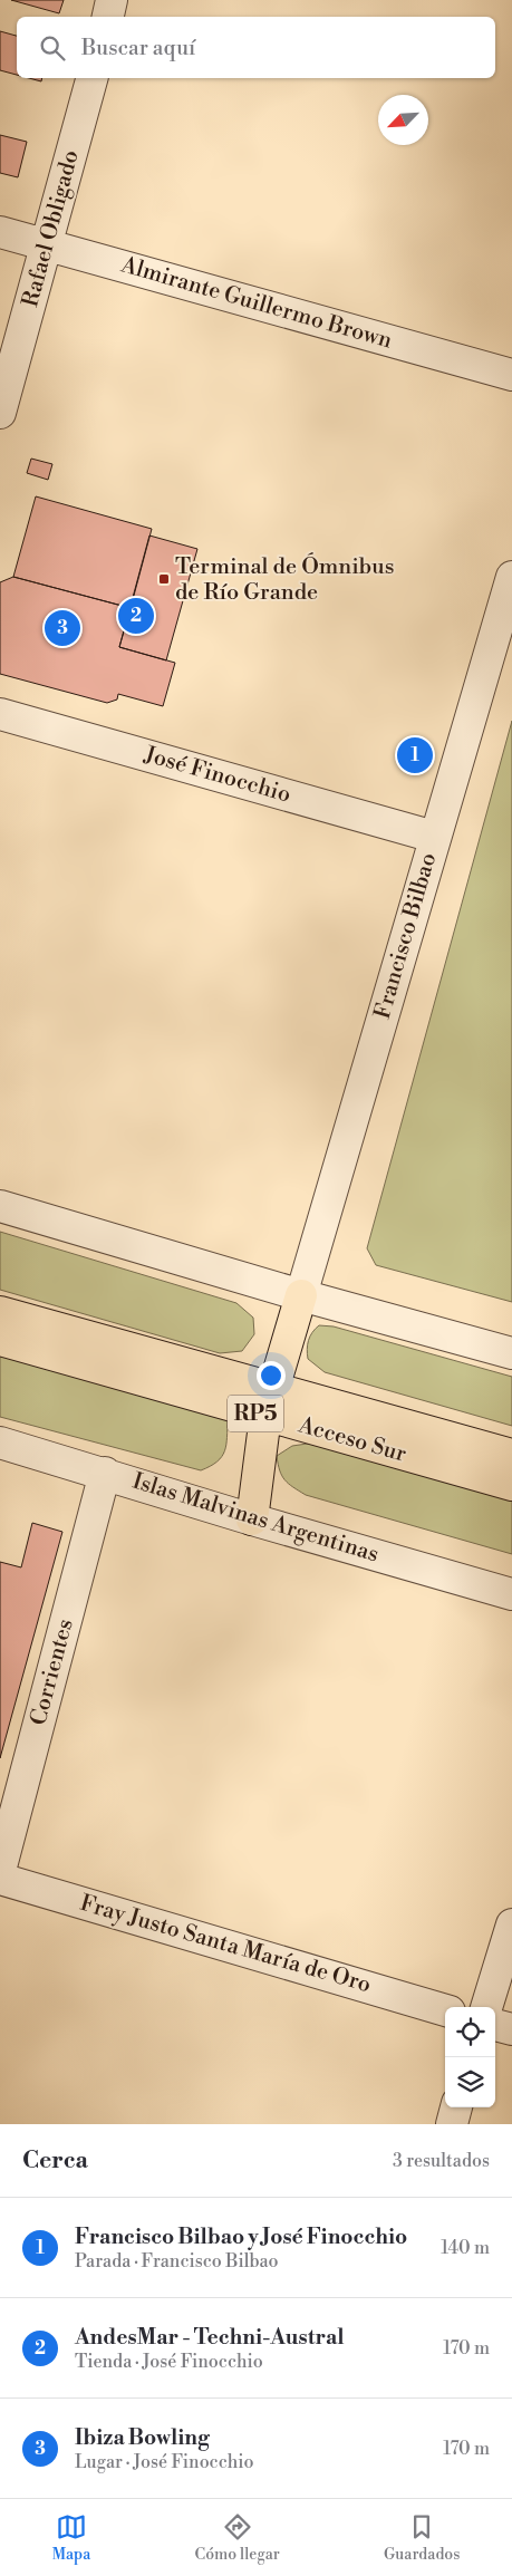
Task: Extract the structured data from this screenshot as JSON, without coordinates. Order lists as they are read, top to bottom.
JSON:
{
  "streets": {
    "main road": ["RP5", "Acceso Sur"],
    "street": [
      "Rafael Obligado",
      "Almirante Guillermo Brown",
      "José Finocchio",
      "Francisco Bilbao",
      "Islas Malvinas Argentinas",
      "Corrientes",
      "Fray Justo Santa María de Oro"
    ]
  },
  "crossings": [
    ["Rafael Obligado", "Almirante Guillermo Brown"],
    ["José Finocchio", "Francisco Bilbao"],
    ["Islas Malvinas Argentinas", "Corrientes"]
  ],
  "places": {
    "transit": ["Terminal de Ómnibus de Río Grande"]
  },
  "north": "bottom left",
  "page": {
    "search": "Buscar aquí",
    "pins": ["2", "3", "1"],
    "heading": ["Cerca", "3 resultados"],
    "list": [
      {
        "mark": "1",
        "name": "Francisco Bilbao y José Finocchio",
        "note": "Parada · Francisco Bilbao",
        "value": "140 m"
      },
      {
        "mark": "2",
        "name": "AndesMar - Techni-Austral",
        "note": "Tienda · José Finocchio",
        "value": "170 m"
      },
      {
        "mark": "3",
        "name": "Ibiza Bowling",
        "note": "Lugar · José Finocchio",
        "value": "170 m"
      }
    ],
    "nav": ["Mapa", "Cómo llegar", "Guardados"]
  }
}
